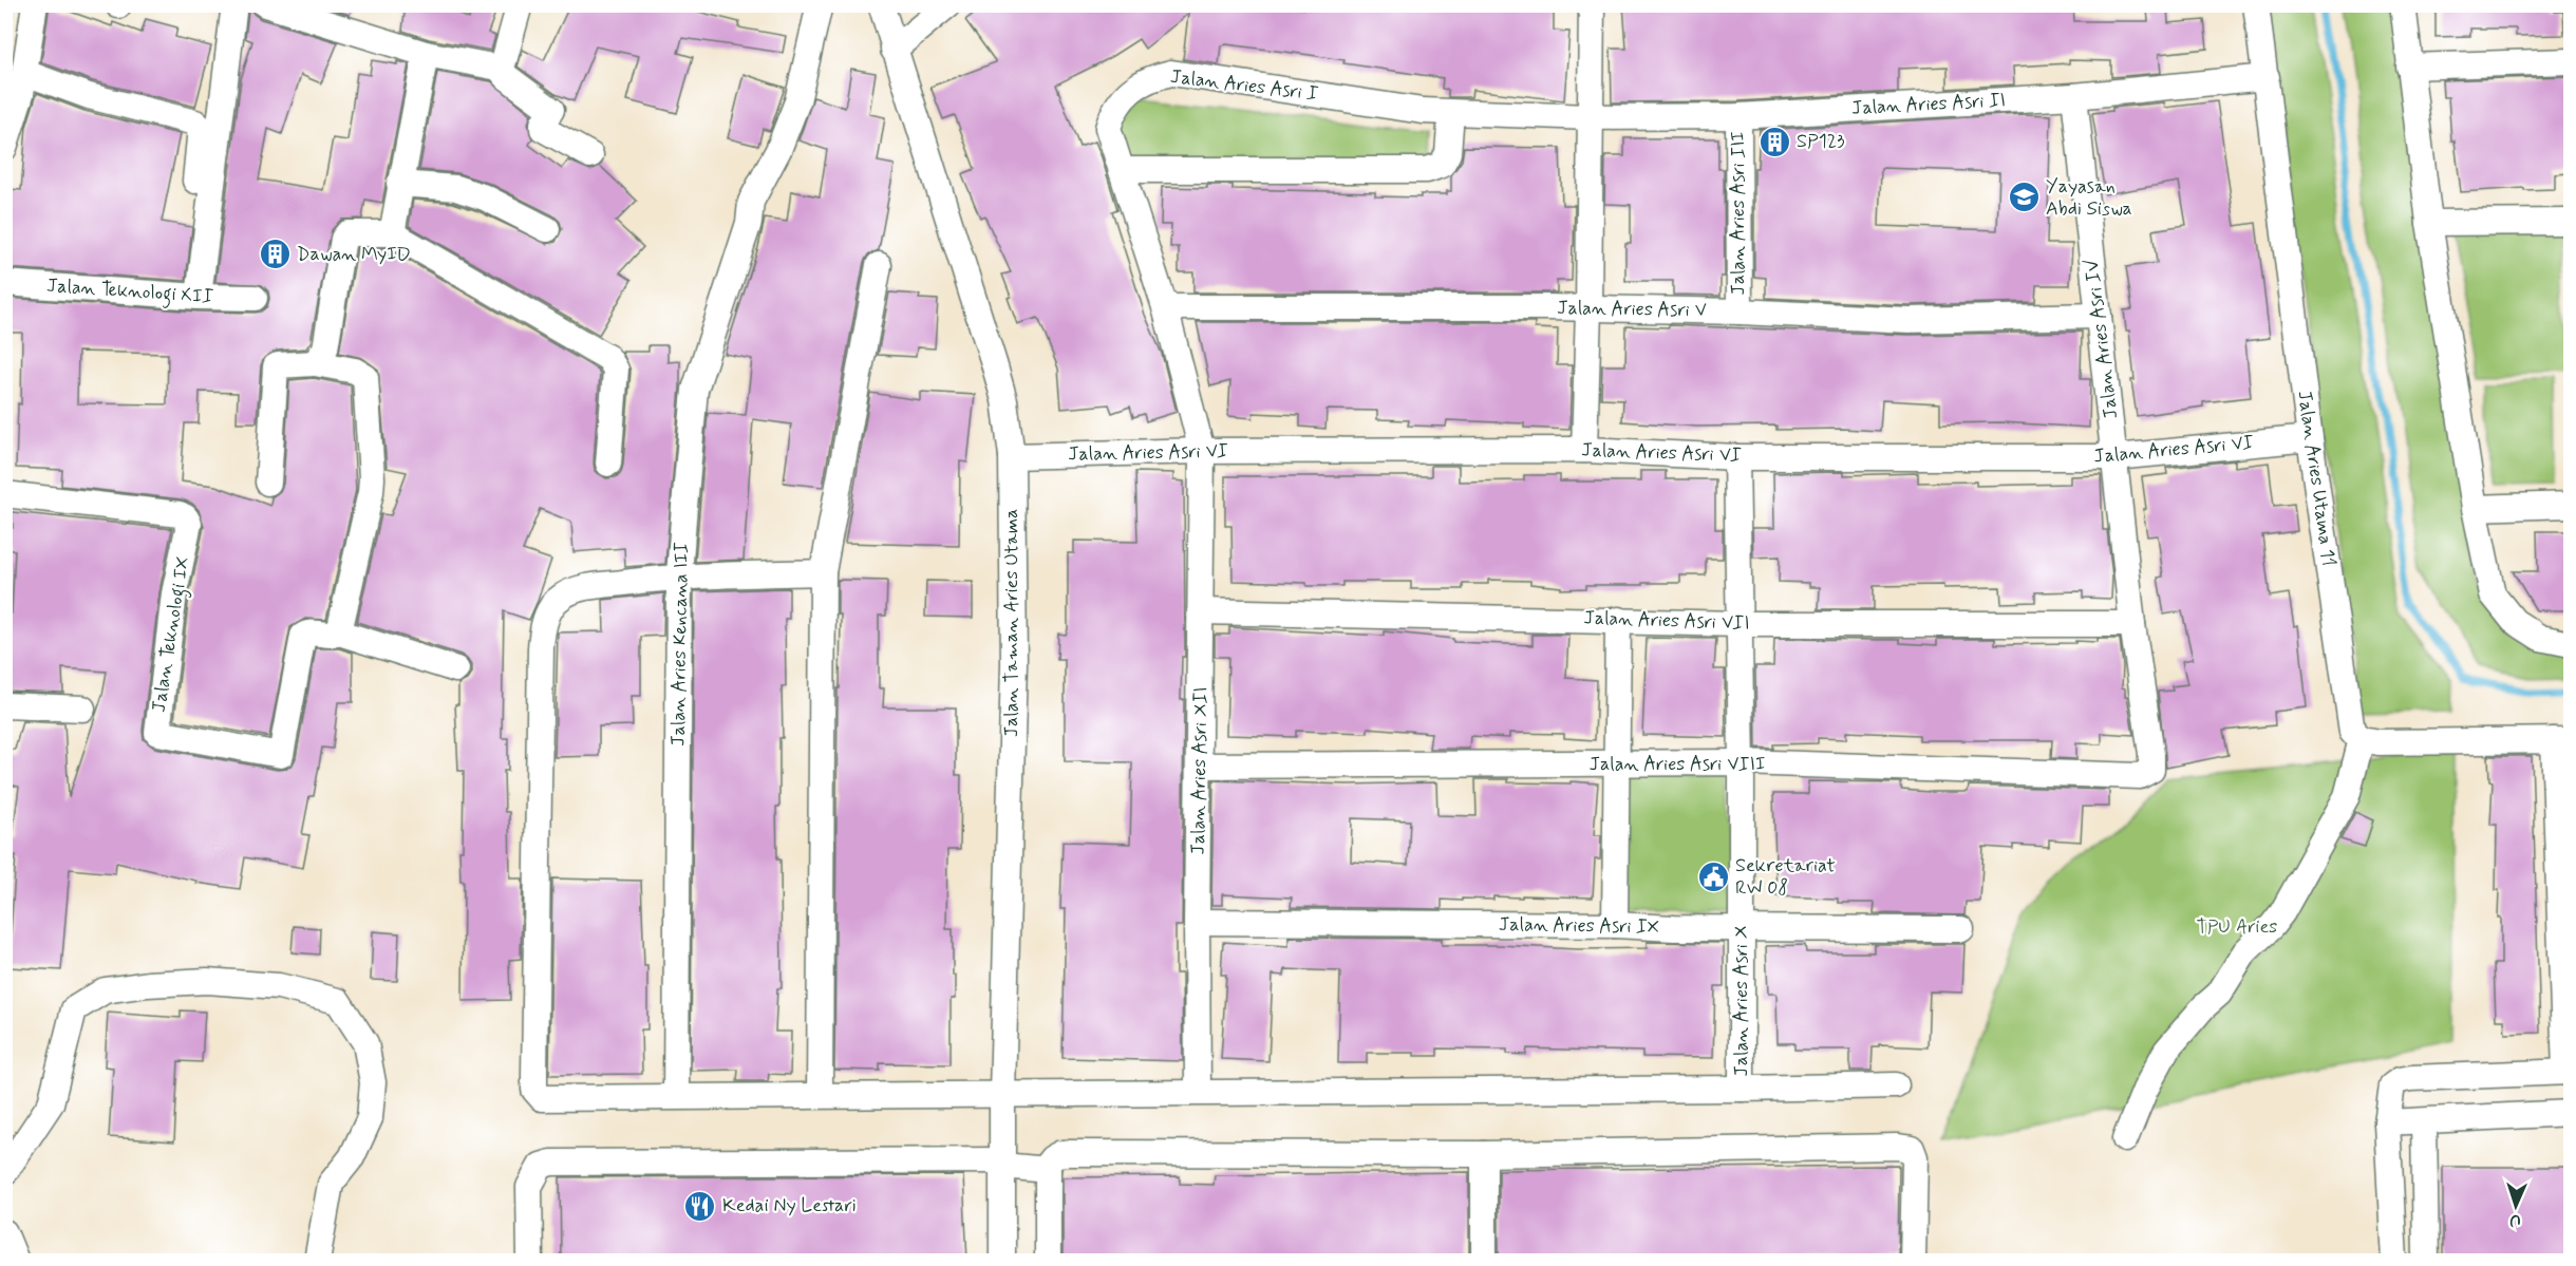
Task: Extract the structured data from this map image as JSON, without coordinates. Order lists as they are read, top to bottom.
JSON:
{
  "streets": {
    "street": [
      "Jalan Aries Asri I",
      "Jalan Aries Asri II",
      "Jalan Aries Asri III",
      "Jalan Teknologi XII",
      "Jalan Aries Asri V",
      "Jalan Aries Asri IV",
      "Jalan Aries Asri VI",
      "Jalan Aries Utama 11",
      "Jalan Aries Asri VII",
      "Jalan Taman Aries Utama",
      "Jalan Teknologi IX",
      "Jalan Aries Kencana III",
      "Jalan Aries Asri VIII",
      "Jalan Aries Asri XII",
      "Jalan Aries Asri IX",
      "Jalan Aries Asri X"
    ]
  },
  "crossings": [
    ["Jalan Aries Asri I", "Jalan Aries Asri II"],
    ["Jalan Aries Asri I", "Jalan Aries Asri V"],
    ["Jalan Aries Asri I", "Jalan Aries Asri VI"],
    ["Jalan Aries Asri I", "Jalan Aries Asri XII"],
    ["Jalan Aries Asri II", "Jalan Aries Asri III"],
    ["Jalan Aries Asri II", "Jalan Aries Asri IV"],
    ["Jalan Aries Asri II", "Jalan Aries Utama 11"],
    ["Jalan Aries Asri III", "Jalan Aries Asri V"],
    ["Jalan Aries Asri V", "Jalan Aries Asri IV"],
    ["Jalan Aries Asri IV", "Jalan Aries Asri VI"],
    ["Jalan Aries Asri IV", "Jalan Aries Asri VII"],
    ["Jalan Aries Asri IV", "Jalan Aries Asri VIII"],
    ["Jalan Aries Asri VI", "Jalan Aries Utama 11"],
    ["Jalan Aries Asri VI", "Jalan Taman Aries Utama"],
    ["Jalan Aries Asri VI", "Jalan Aries Asri XII"],
    ["Jalan Aries Asri VI", "Jalan Aries Asri X"],
    ["Jalan Aries Asri VII", "Jalan Aries Asri XII"],
    ["Jalan Aries Asri VII", "Jalan Aries Asri X"],
    ["Jalan Aries Asri VIII", "Jalan Aries Asri XII"],
    ["Jalan Aries Asri VIII", "Jalan Aries Asri X"],
    ["Jalan Aries Asri XII", "Jalan Aries Asri IX"],
    ["Jalan Aries Asri IX", "Jalan Aries Asri X"]
  ],
  "parks": ["TPU Aries"],
  "places": {
    "building": ["SP123", "Dawan MyID"],
    "school or university": ["Yayasan Abdi Siswa"],
    "public building": ["Sekretariat RW 08"],
    "restaurant": ["Kedai Ny Lestari"]
  },
  "north": "bottom"
}
